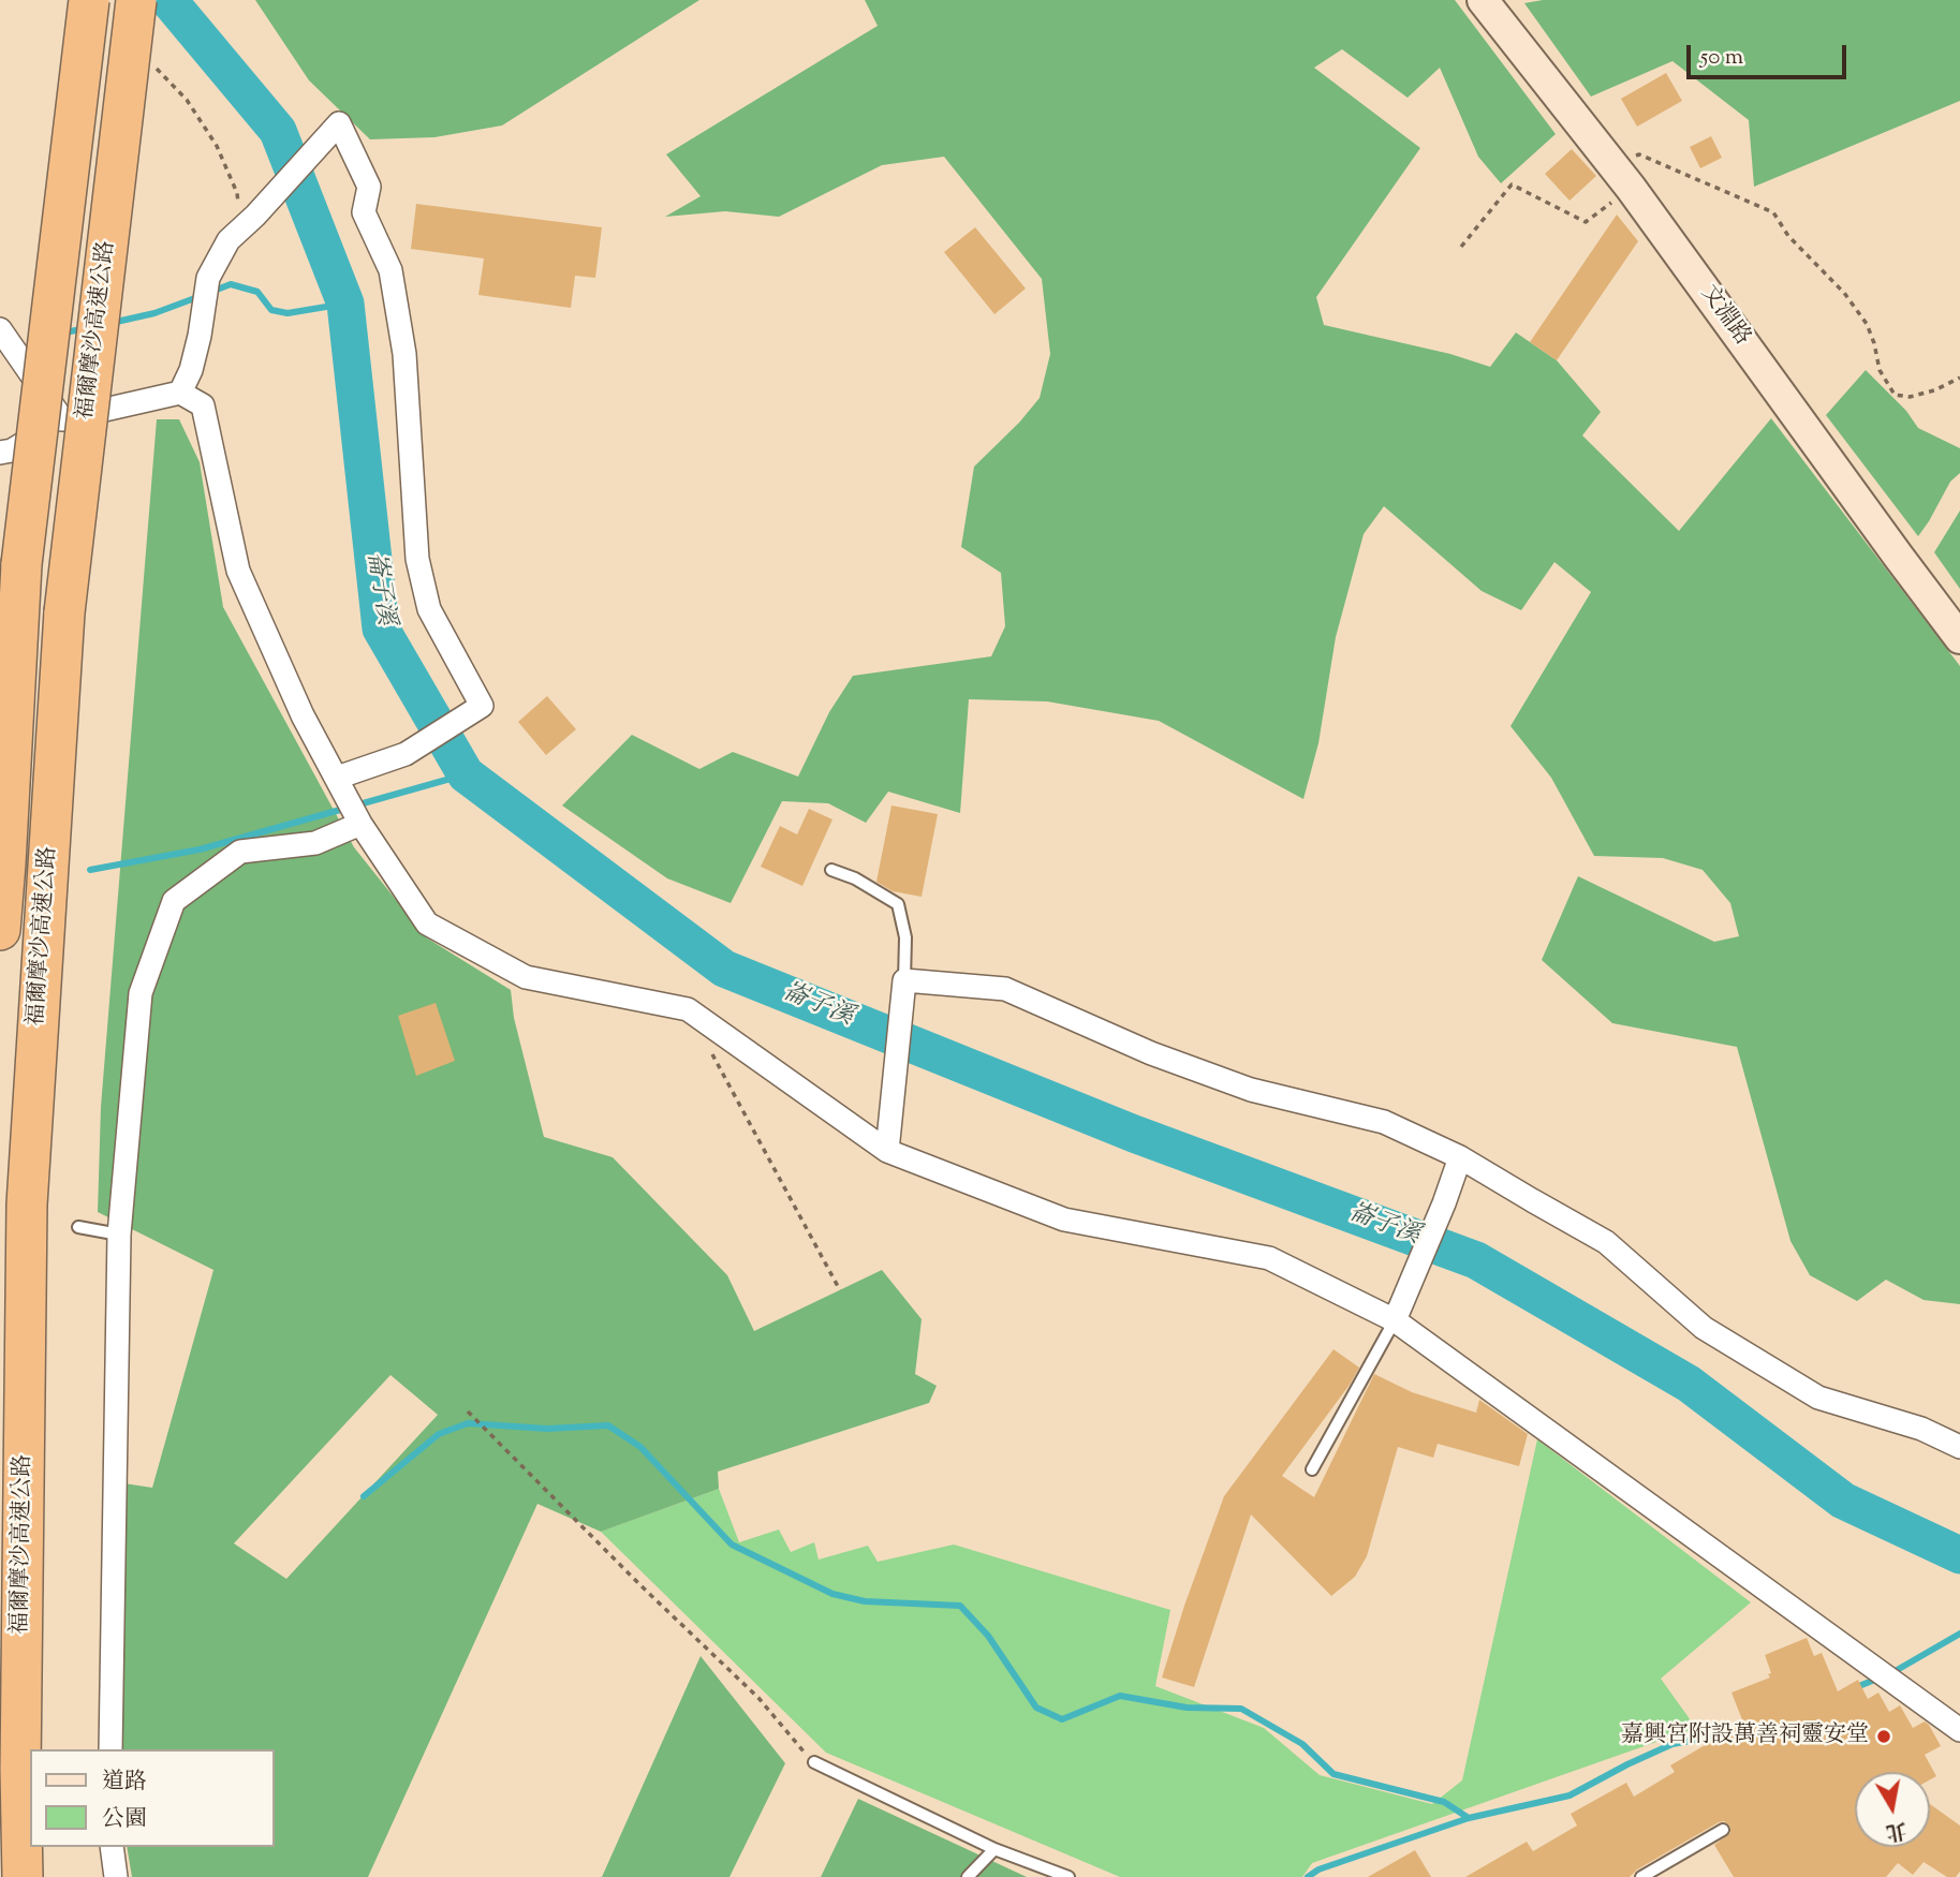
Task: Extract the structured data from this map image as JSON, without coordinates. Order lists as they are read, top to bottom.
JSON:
{
  "streets": {
    "highway": ["福爾摩沙高速公路"],
    "street": ["文淵路"]
  },
  "water": ["崙子溪"],
  "places": ["嘉興宮附設萬善祠靈安堂"],
  "legend": ["道路", "公園"],
  "scale_bar": "50 m",
  "north": "bottom"
}
